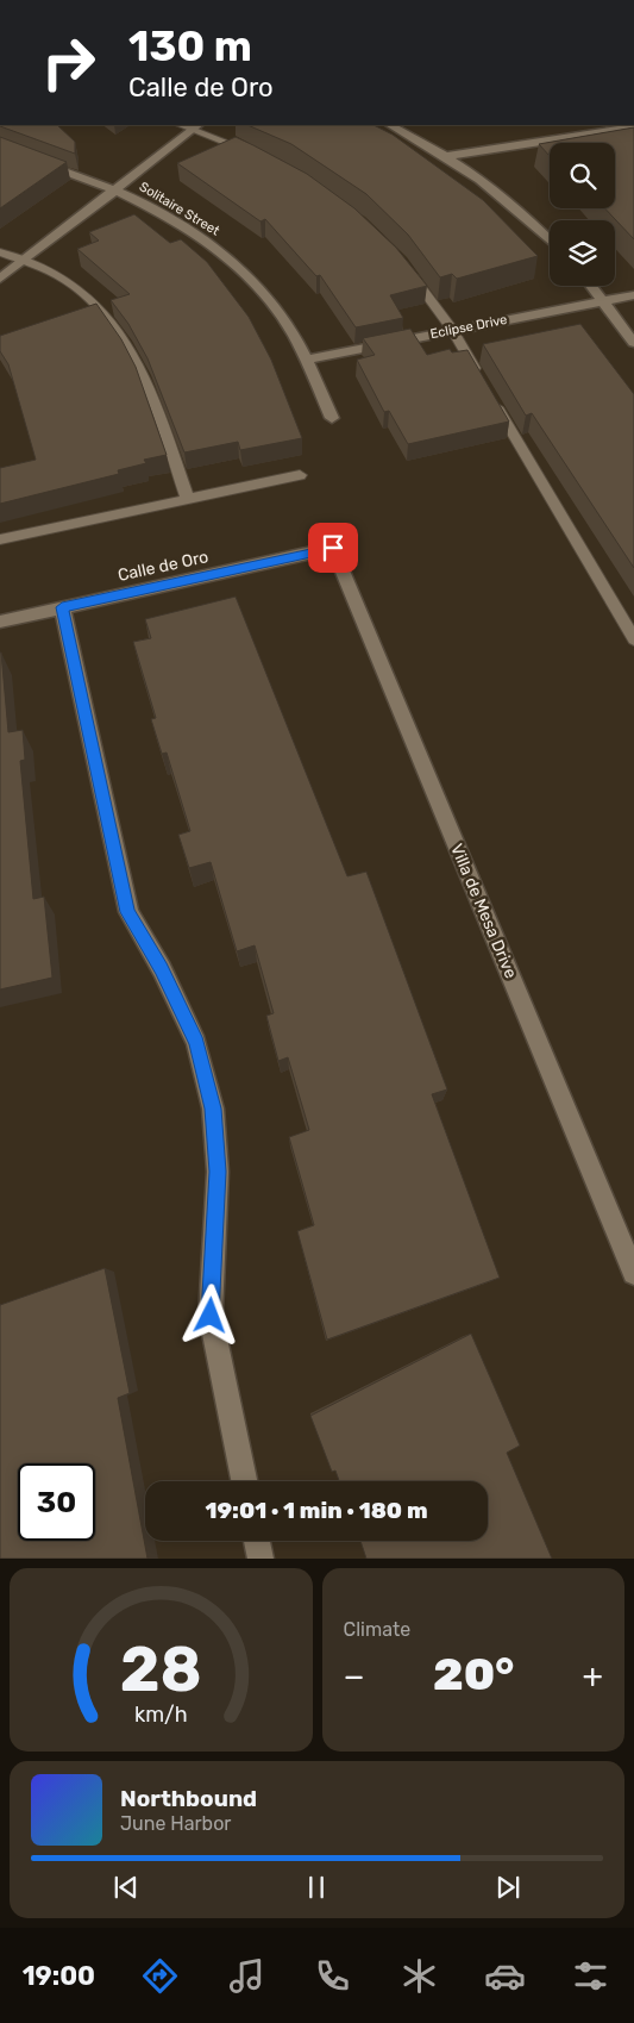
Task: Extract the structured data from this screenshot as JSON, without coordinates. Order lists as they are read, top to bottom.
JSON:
{
  "streets": {
    "street": [
      "Solitaire Street",
      "Eclipse Drive",
      "Calle de Oro",
      "Villa de Mesa Drive"
    ]
  },
  "crossings": [
    ["Solitaire Street", "Eclipse Drive"],
    ["Calle de Oro", "Villa de Mesa Drive"]
  ],
  "page": {
    "turn": ["130 m", "Calle de Oro"],
    "limit": "30",
    "trip": "19:01 · 1 min · 180 m",
    "tile": "Climate",
    "heat": ["−", "20°", "+"],
    "song": ["Northbound", "June Harbor"],
    "tabs": "19:00",
    "gauge": ["28", "km/h"]
  }
}
